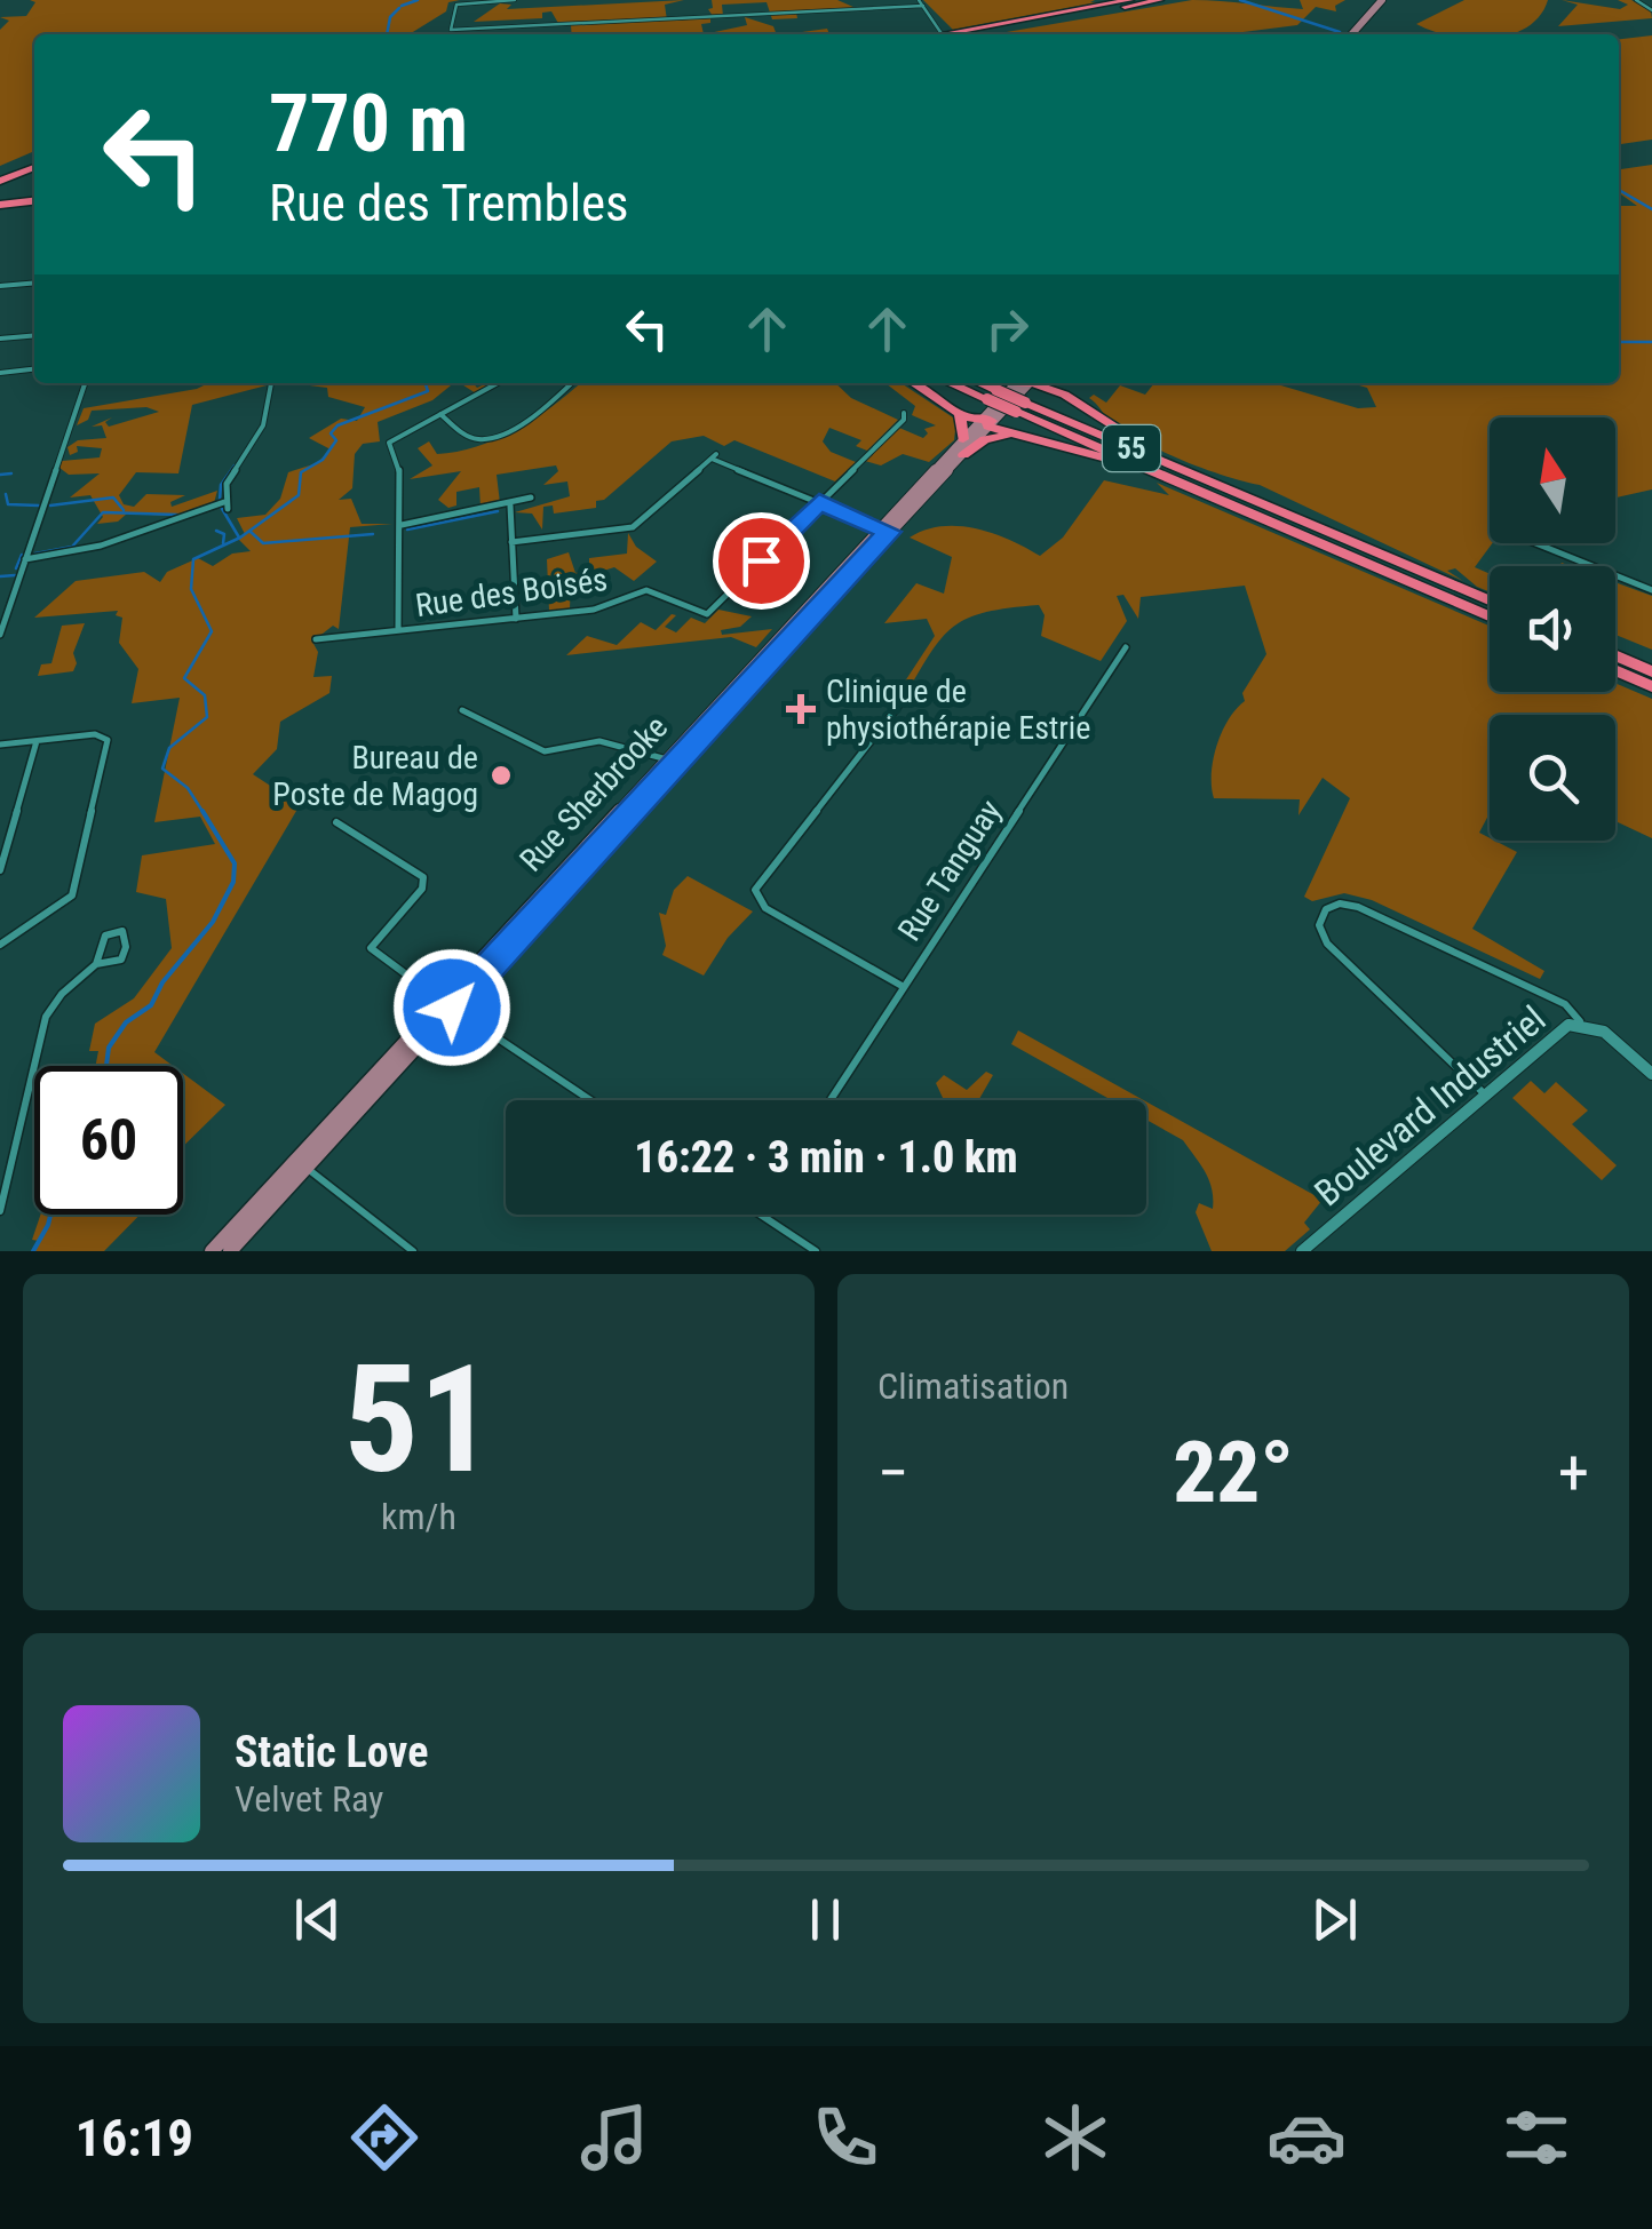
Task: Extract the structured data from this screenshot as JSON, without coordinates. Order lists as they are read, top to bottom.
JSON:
{
  "streets": {
    "highway": ["55"],
    "main road": ["Rue Sherbrooke"],
    "street": ["Rue des Boisés", "Rue Tanguay", "Boulevard Industriel"]
  },
  "crossings": [
    ["55", "Rue Sherbrooke"]
  ],
  "places": {
    "health": ["Clinique de physiothérapie Estrie"],
    "other": ["Bureau de Poste de Magog"]
  },
  "north": "top",
  "page": {
    "turn": ["770 m", "Rue des Trembles"],
    "limit": "60",
    "trip": "16:22 · 3 min · 1.0 km",
    "tile": [
      ["51", "km/h"],
      "Climatisation"
    ],
    "heat": ["−", "22°", "+"],
    "song": ["Static Love", "Velvet Ray"],
    "tabs": "16:19"
  }
}
